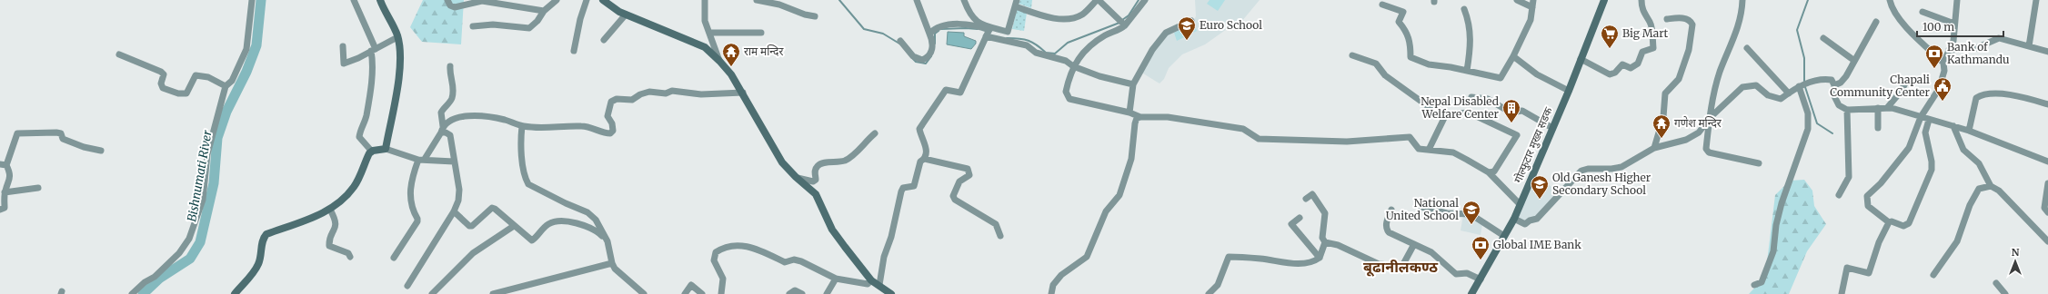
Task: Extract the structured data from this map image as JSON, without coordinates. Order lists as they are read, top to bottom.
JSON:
{
  "streets": {
    "street": ["गोल्फुटार मुख्य सडक"]
  },
  "districts": ["बूढानीलकण्ठ"],
  "water": ["Bishnumati River"],
  "places": {
    "school or university": ["Euro School", "Old Ganesh Higher Secondary School", "National United School"],
    "supermarket": ["Big Mart"],
    "temple": ["राम मन्दिर", "गणेश मन्दिर"],
    "bank": ["Bank of Kathmandu", "Global IME Bank"],
    "public building": ["Chapali Community Center"],
    "building": ["Nepal Disabled Welfare Center"]
  },
  "scale_bar": "100 m",
  "north": "top"
}
